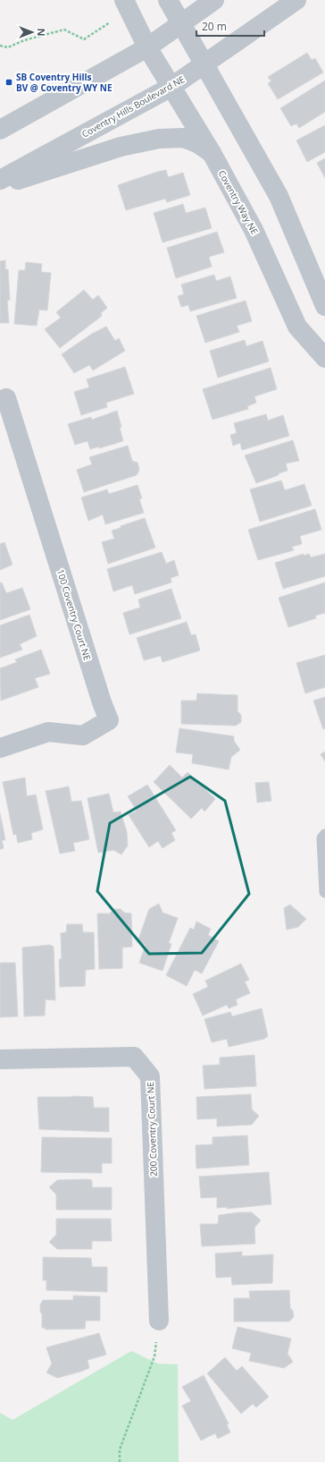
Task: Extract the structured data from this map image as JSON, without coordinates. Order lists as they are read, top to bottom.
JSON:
{
  "streets": {
    "street": [
      "Coventry Hills Boulevard NE",
      "Coventry Way NE",
      "100 Coventry Court NE",
      "200 Coventry Court NE"
    ]
  },
  "crossings": [
    ["Coventry Hills Boulevard NE", "Coventry Way NE"]
  ],
  "places": {
    "transit": ["SB Coventry Hills BV @ Coventry WY NE"]
  },
  "scale_bar": "20 m",
  "north": "right"
}
